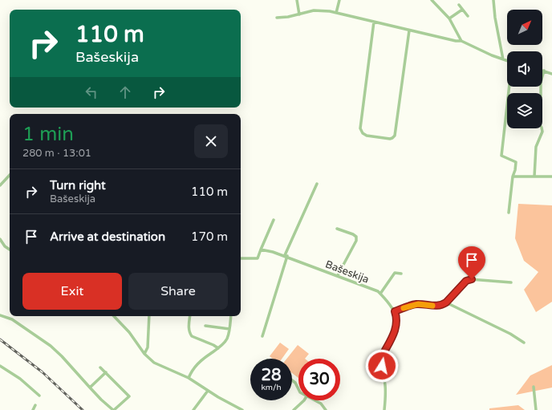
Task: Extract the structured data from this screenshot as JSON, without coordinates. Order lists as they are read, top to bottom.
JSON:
{
  "streets": {
    "street": ["Bašeskija"]
  },
  "north": "top right",
  "page": {
    "turn": ["110 m", "Bašeskija"],
    "heading": ["1 min", "280 m · 13:01"],
    "list": [
      {
        "name": "Turn right",
        "note": "Bašeskija",
        "value": "110 m"
      },
      {
        "name": "Arrive at destination",
        "value": "170 m"
      }
    ],
    "buttons": ["Exit", "Share"],
    "speed": "28 km/h",
    "limit": "30"
  }
}
